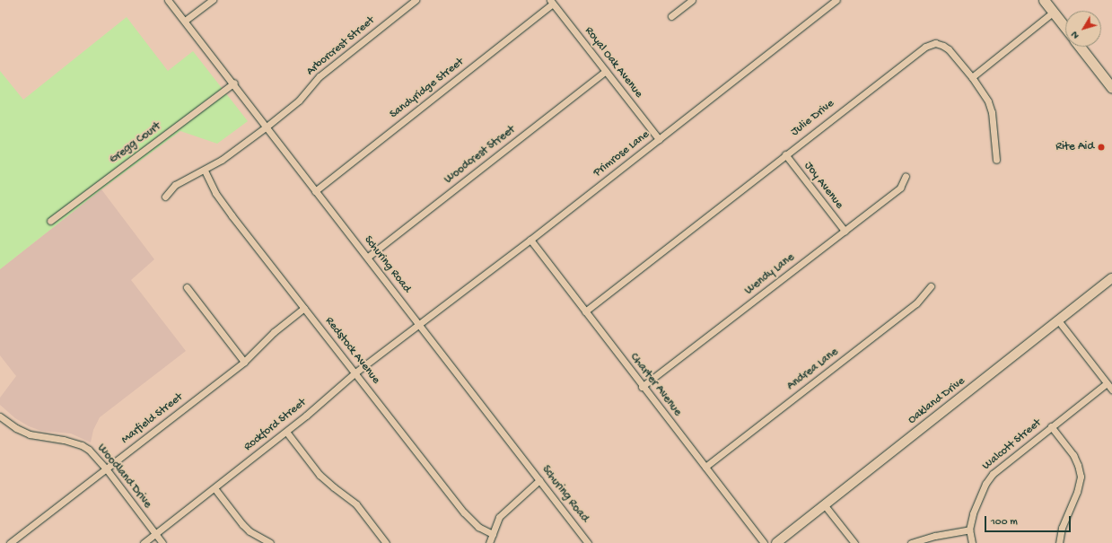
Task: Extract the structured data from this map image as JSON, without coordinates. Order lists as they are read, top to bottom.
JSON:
{
  "streets": {
    "main road": ["Oakland Drive"],
    "street": [
      "Arborcrest Street",
      "Royal Oak Avenue",
      "Sandyridge Street",
      "Julie Drive",
      "Gregg Court",
      "Primrose Lane",
      "Woodcrest Street",
      "Joy Avenue",
      "Schuring Road",
      "Wendy Lane",
      "Redstock Avenue",
      "Andrea Lane",
      "Charter Avenue",
      "Marfield Street",
      "Rockford Street",
      "Walcott Street",
      "Woodland Drive"
    ]
  },
  "crossings": [
    ["Arborcrest Street", "Schuring Road"],
    ["Arborcrest Street", "Redstock Avenue"],
    ["Royal Oak Avenue", "Sandyridge Street"],
    ["Royal Oak Avenue", "Primrose Lane"],
    ["Royal Oak Avenue", "Woodcrest Street"],
    ["Sandyridge Street", "Schuring Road"],
    ["Julie Drive", "Joy Avenue"],
    ["Julie Drive", "Charter Avenue"],
    ["Gregg Court", "Schuring Road"],
    ["Primrose Lane", "Schuring Road"],
    ["Primrose Lane", "Charter Avenue"],
    ["Primrose Lane", "Rockford Street"],
    ["Woodcrest Street", "Schuring Road"],
    ["Joy Avenue", "Wendy Lane"],
    ["Schuring Road", "Rockford Street"],
    ["Wendy Lane", "Charter Avenue"],
    ["Redstock Avenue", "Marfield Street"],
    ["Redstock Avenue", "Rockford Street"],
    ["Andrea Lane", "Charter Avenue"],
    ["Marfield Street", "Woodland Drive"],
    ["Rockford Street", "Woodland Drive"]
  ],
  "places": ["Rite Aid"],
  "scale_bar": "100 m",
  "north": "bottom left"
}
